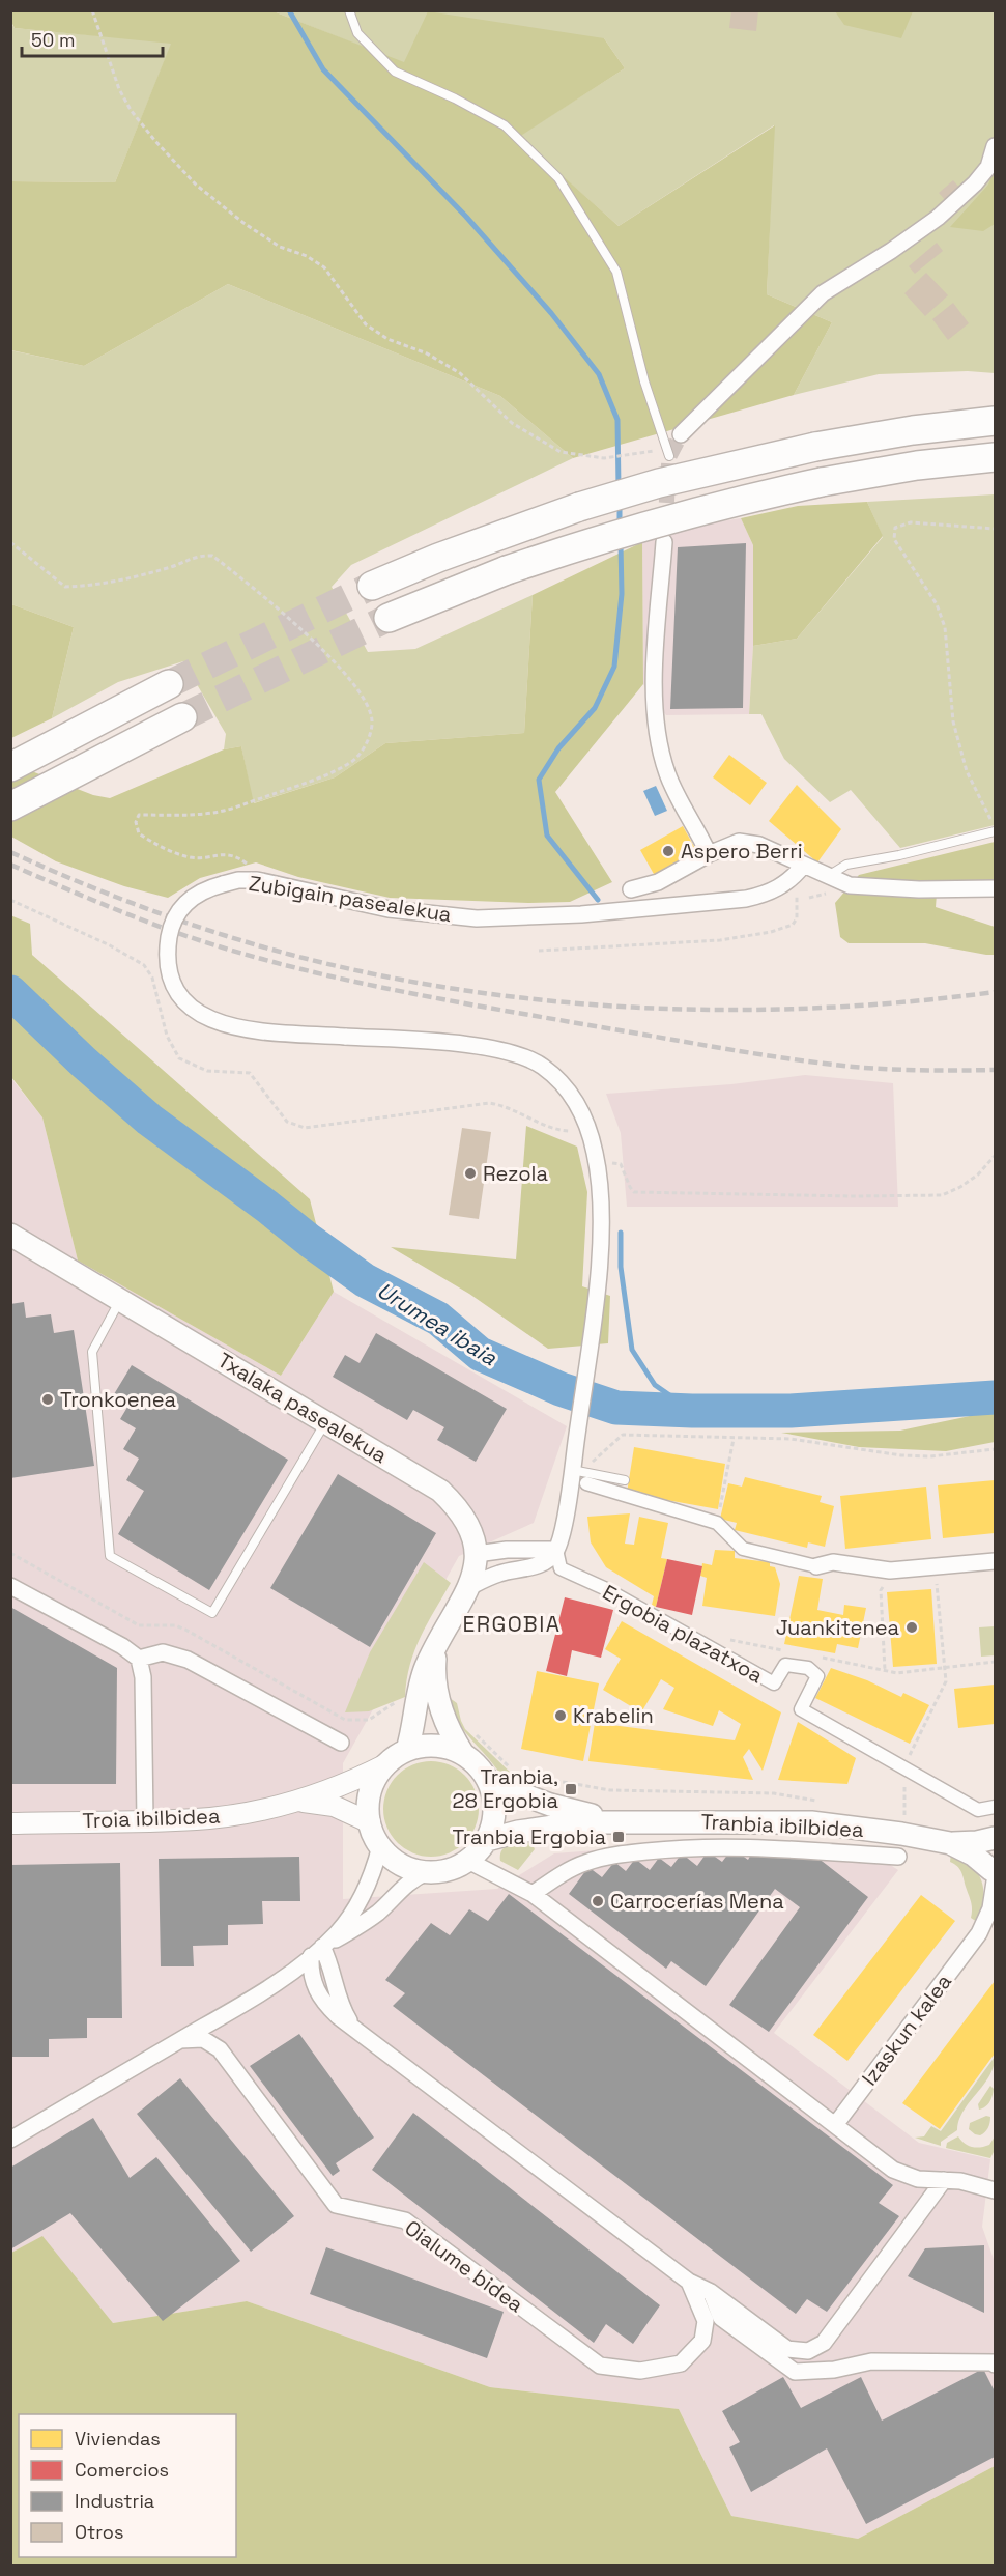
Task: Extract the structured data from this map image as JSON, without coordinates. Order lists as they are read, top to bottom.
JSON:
{
  "streets": {
    "main road": ["Txalaka pasealekua", "Tranbia ibilbidea"],
    "street": [
      "Zubigain pasealekua",
      "Ergobia plazatxoa",
      "Troia ibilbidea",
      "Izaskun kalea",
      "Oialume bidea"
    ]
  },
  "crossings": [
    ["Zubigain pasealekua", "Ergobia plazatxoa"],
    ["Txalaka pasealekua", "Troia ibilbidea"],
    ["Txalaka pasealekua", "Tranbia ibilbidea"],
    ["Troia ibilbidea", "Tranbia ibilbidea"],
    ["Tranbia ibilbidea", "Izaskun kalea"]
  ],
  "districts": ["ERGOBIA"],
  "water": ["Urumea ibaia"],
  "places": {
    "other": [
      "Aspero Berri",
      "Rezola",
      "Tronkoenea",
      "Juankitenea",
      "Krabelin",
      "Carrocerías Mena"
    ],
    "transit": ["Tranbia, 28 Ergobia", "Tranbia Ergobia"]
  },
  "legend": [
    "Viviendas",
    "Comercios",
    "Industria",
    "Otros"
  ],
  "scale_bar": "50 m"
}
